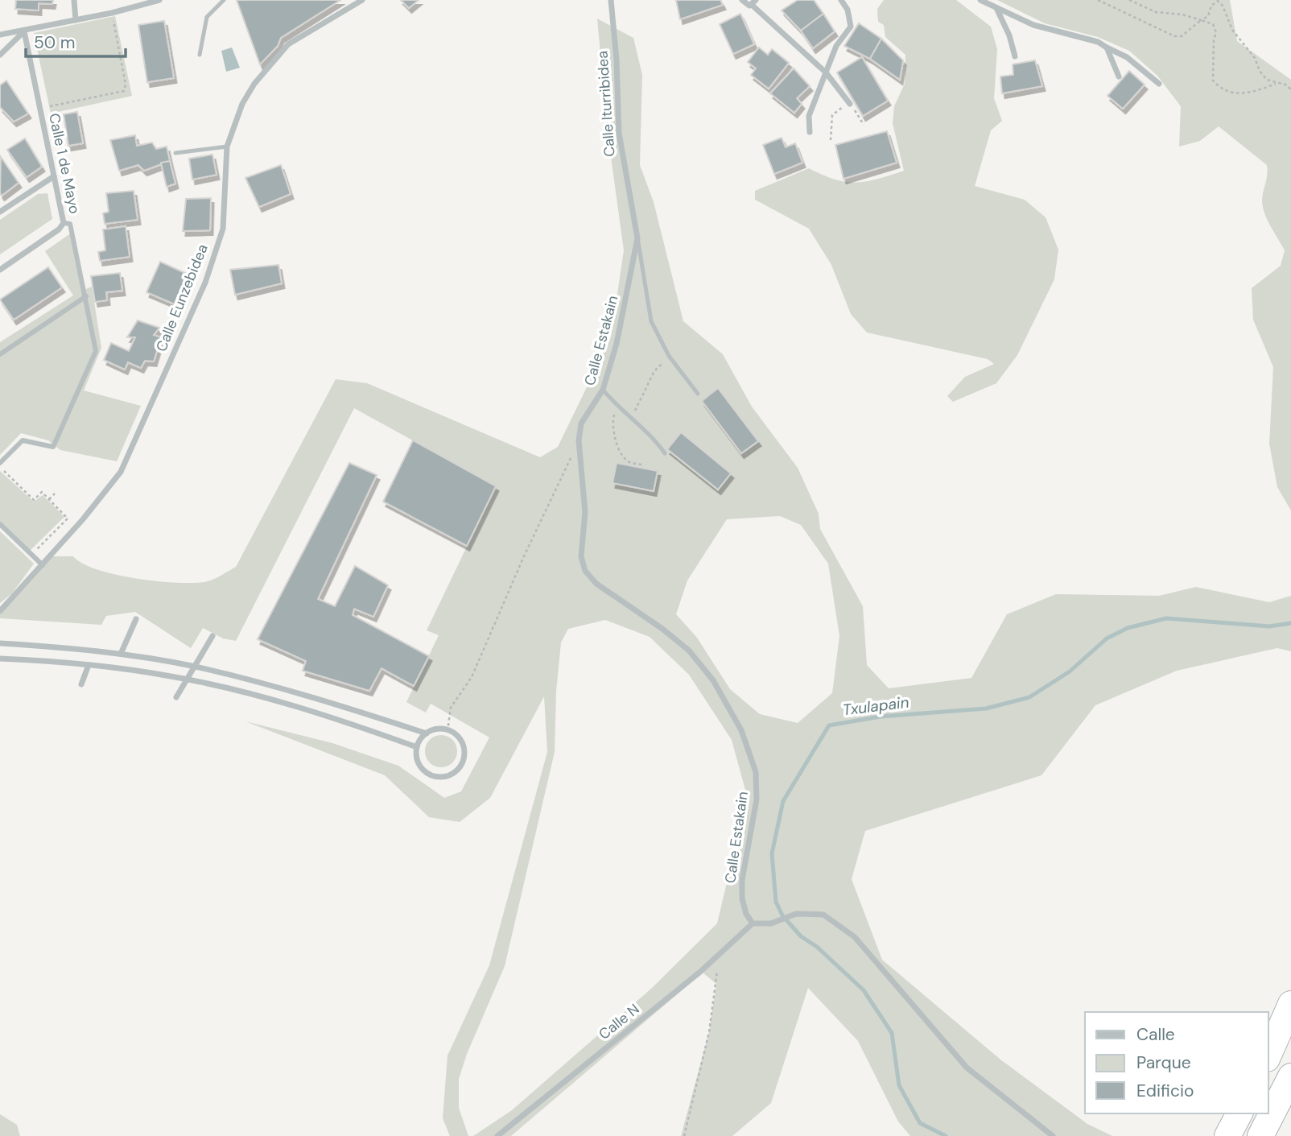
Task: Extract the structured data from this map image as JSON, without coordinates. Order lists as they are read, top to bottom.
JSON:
{
  "streets": {
    "street": [
      "Calle Iturribidea",
      "Calle 1 de Mayo",
      "Calle Eunzebidea",
      "Calle Estakain",
      "Calle N"
    ]
  },
  "crossings": [
    ["Calle Iturribidea", "Calle Estakain"],
    ["Calle Estakain", "Calle N"]
  ],
  "water": ["Txulapain"],
  "legend": ["Calle", "Parque", "Edificio"],
  "scale_bar": "50 m"
}
